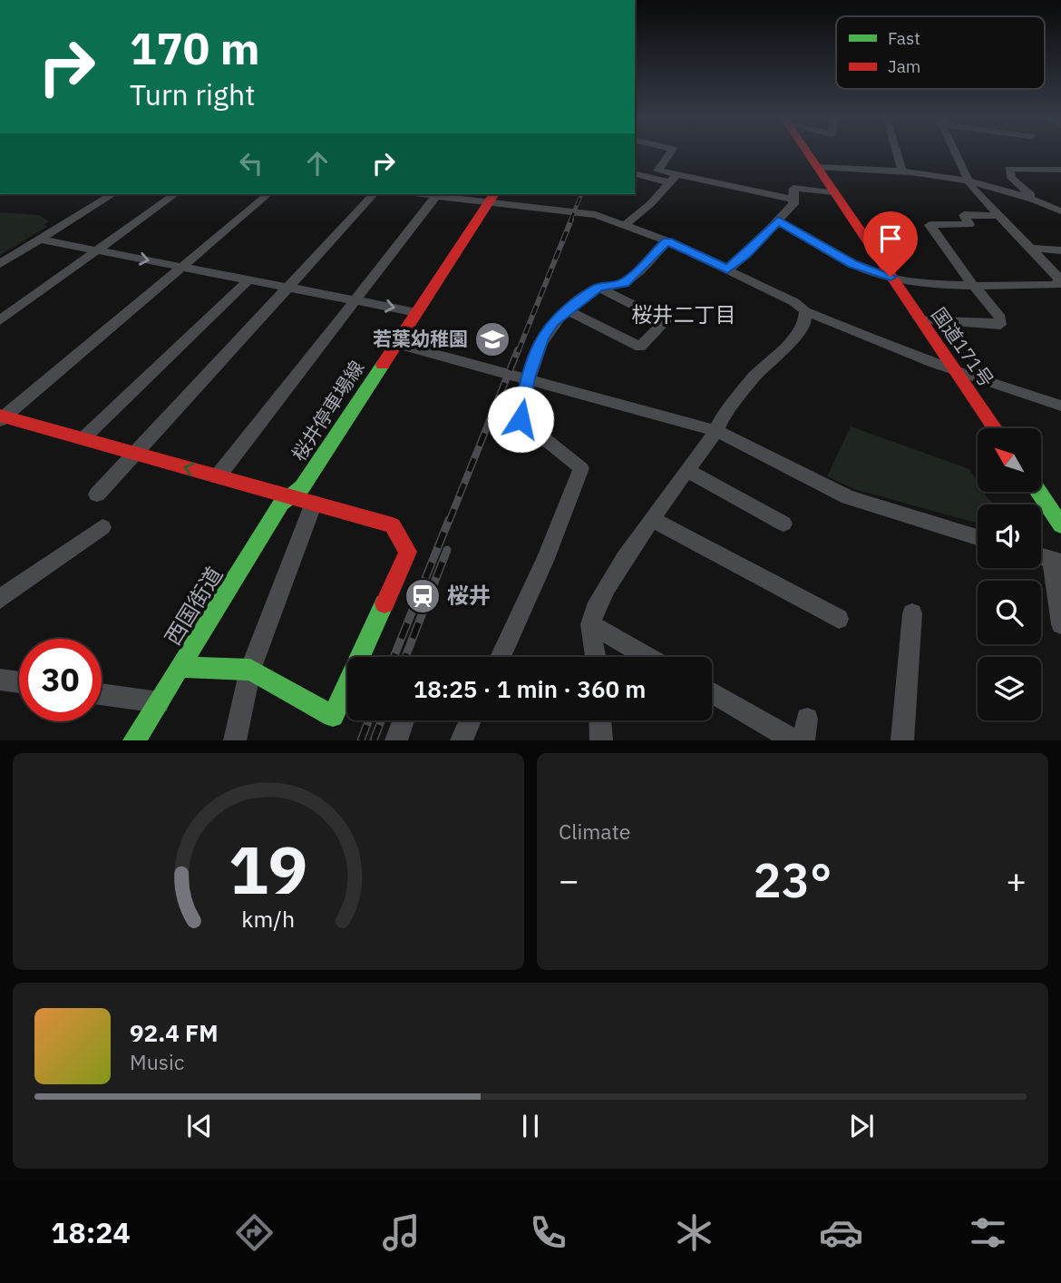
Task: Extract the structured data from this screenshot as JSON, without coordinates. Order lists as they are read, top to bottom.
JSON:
{
  "streets": {
    "main road": ["国道171号", "桜井停車場線", "西国街道"]
  },
  "crossings": [
    ["桜井停車場線", "西国街道"]
  ],
  "districts": ["桜井二丁目"],
  "places": {
    "school or university": ["若葉幼稚園"],
    "station": ["桜井"]
  },
  "legend": ["Fast", "Jam"],
  "north": "top left",
  "page": {
    "turn": ["170 m", "Turn right"],
    "limit": "30",
    "trip": "18:25 · 1 min · 360 m",
    "tile": "Climate",
    "heat": ["−", "23°", "+"],
    "song": ["92.4 FM", "Music"],
    "tabs": "18:24",
    "gauge": ["19", "km/h"]
  }
}
